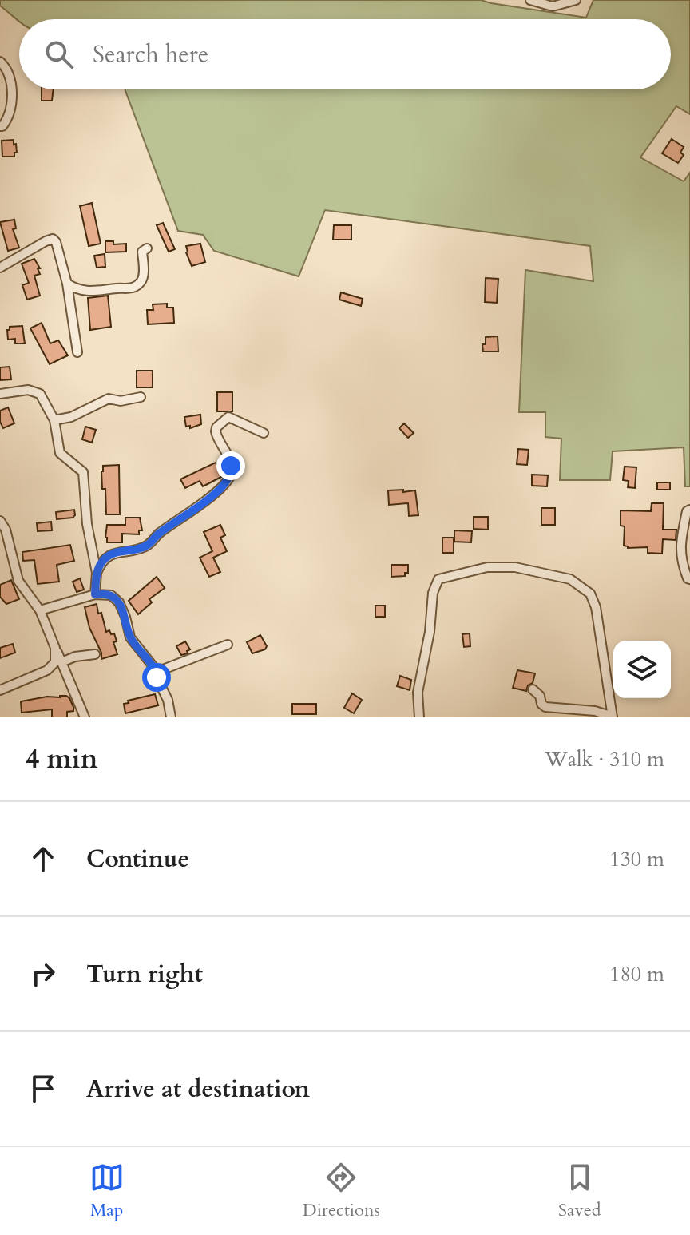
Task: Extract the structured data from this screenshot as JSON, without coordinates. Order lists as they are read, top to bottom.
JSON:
{
  "page": {
    "search": "Search here",
    "heading": ["4 min", "Walk · 310 m"],
    "list": [
      ["Continue", "130 m"],
      ["Turn right", "180 m"],
      "Arrive at destination"
    ],
    "nav": ["Map", "Directions", "Saved"]
  }
}
